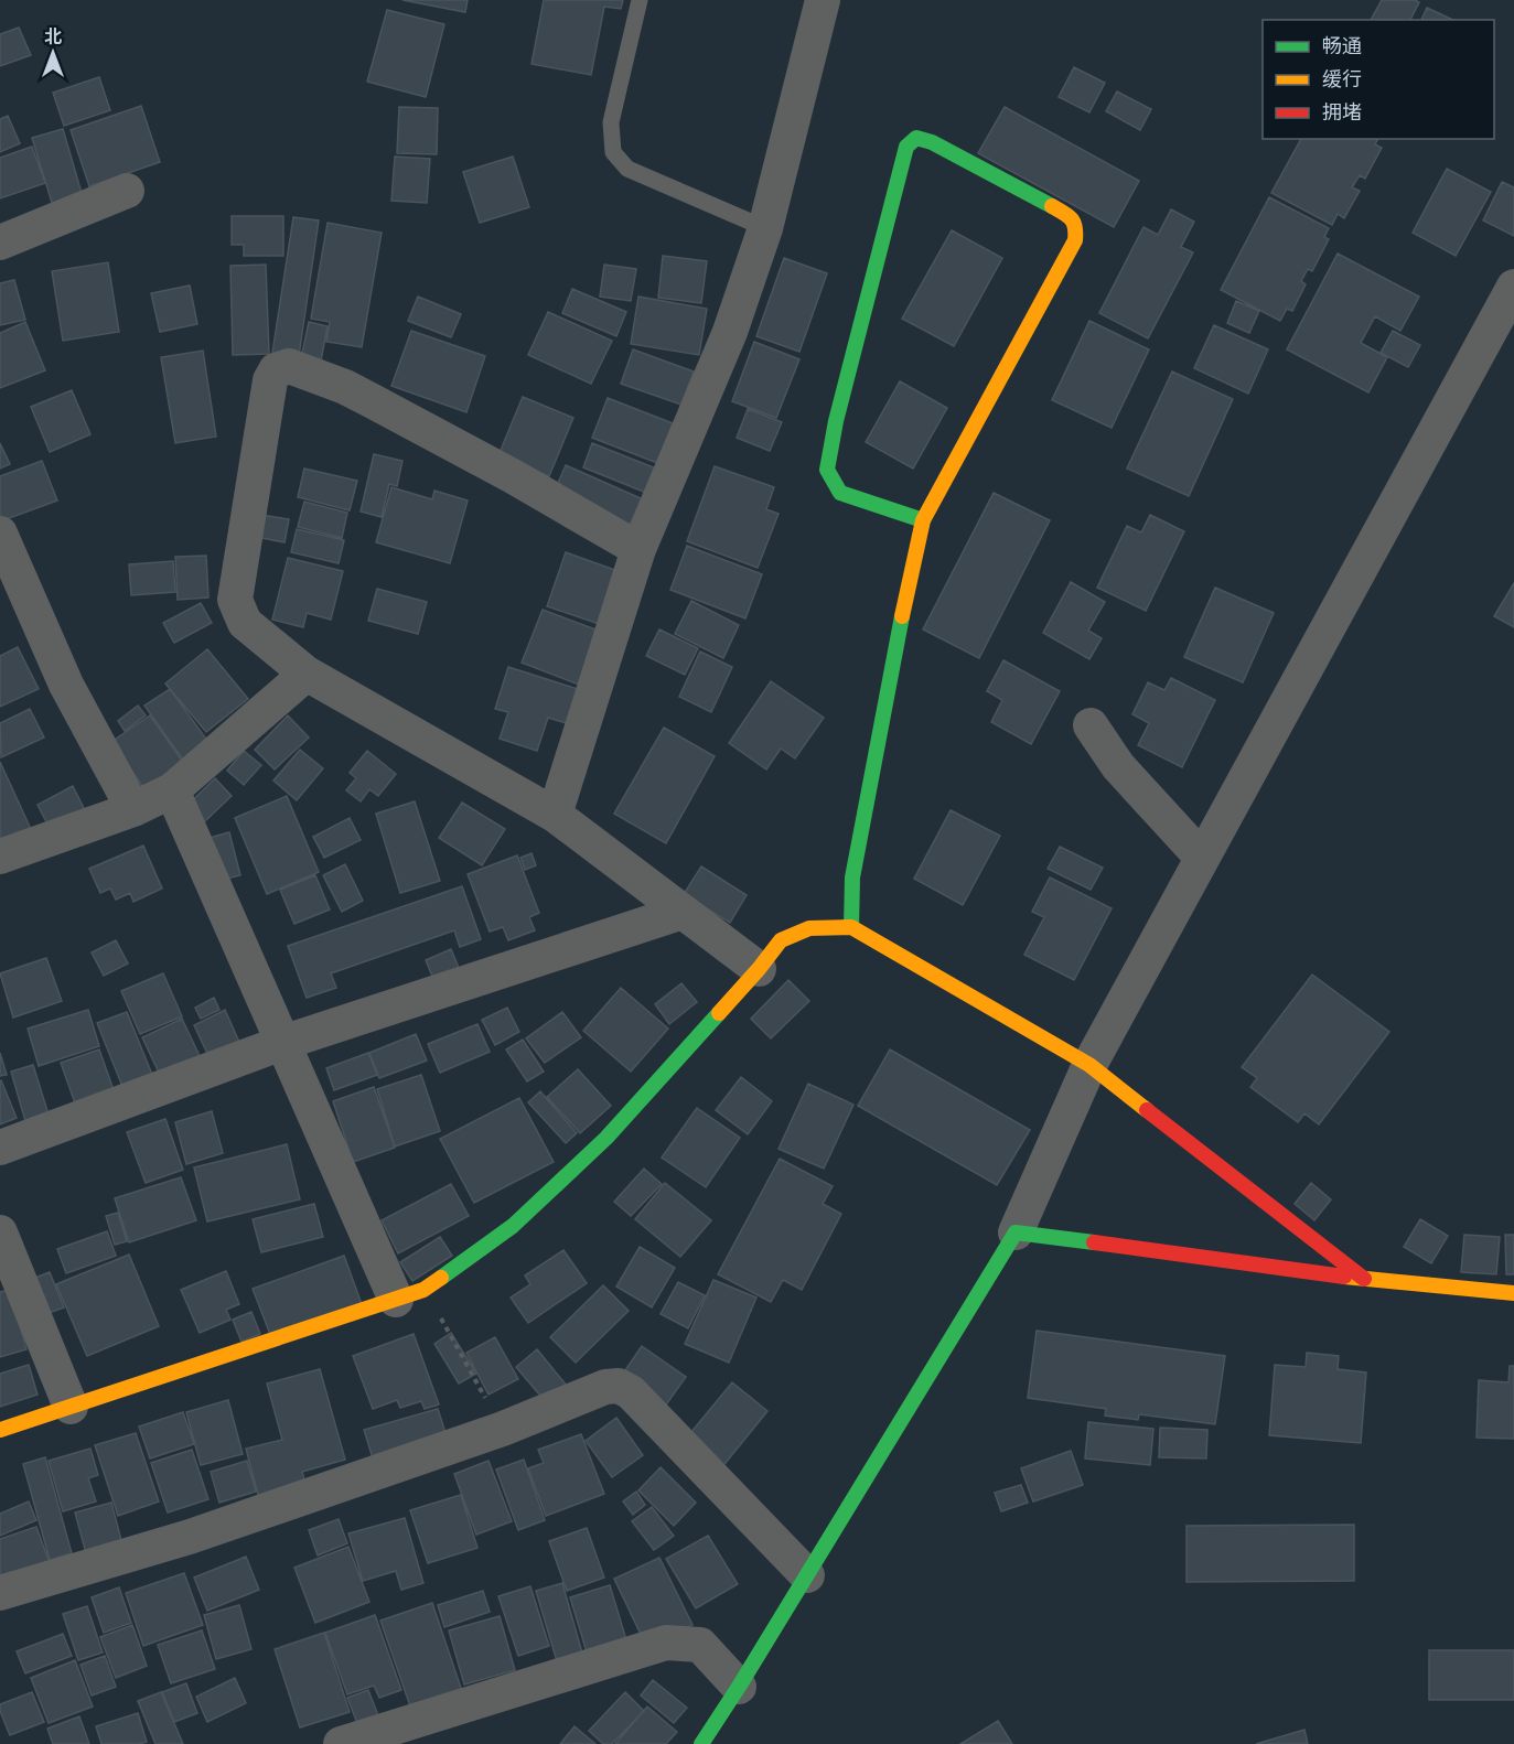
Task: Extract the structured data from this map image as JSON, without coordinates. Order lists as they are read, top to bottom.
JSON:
{
  "legend": ["畅通", "缓行", "拥堵"],
  "north": "top"
}
